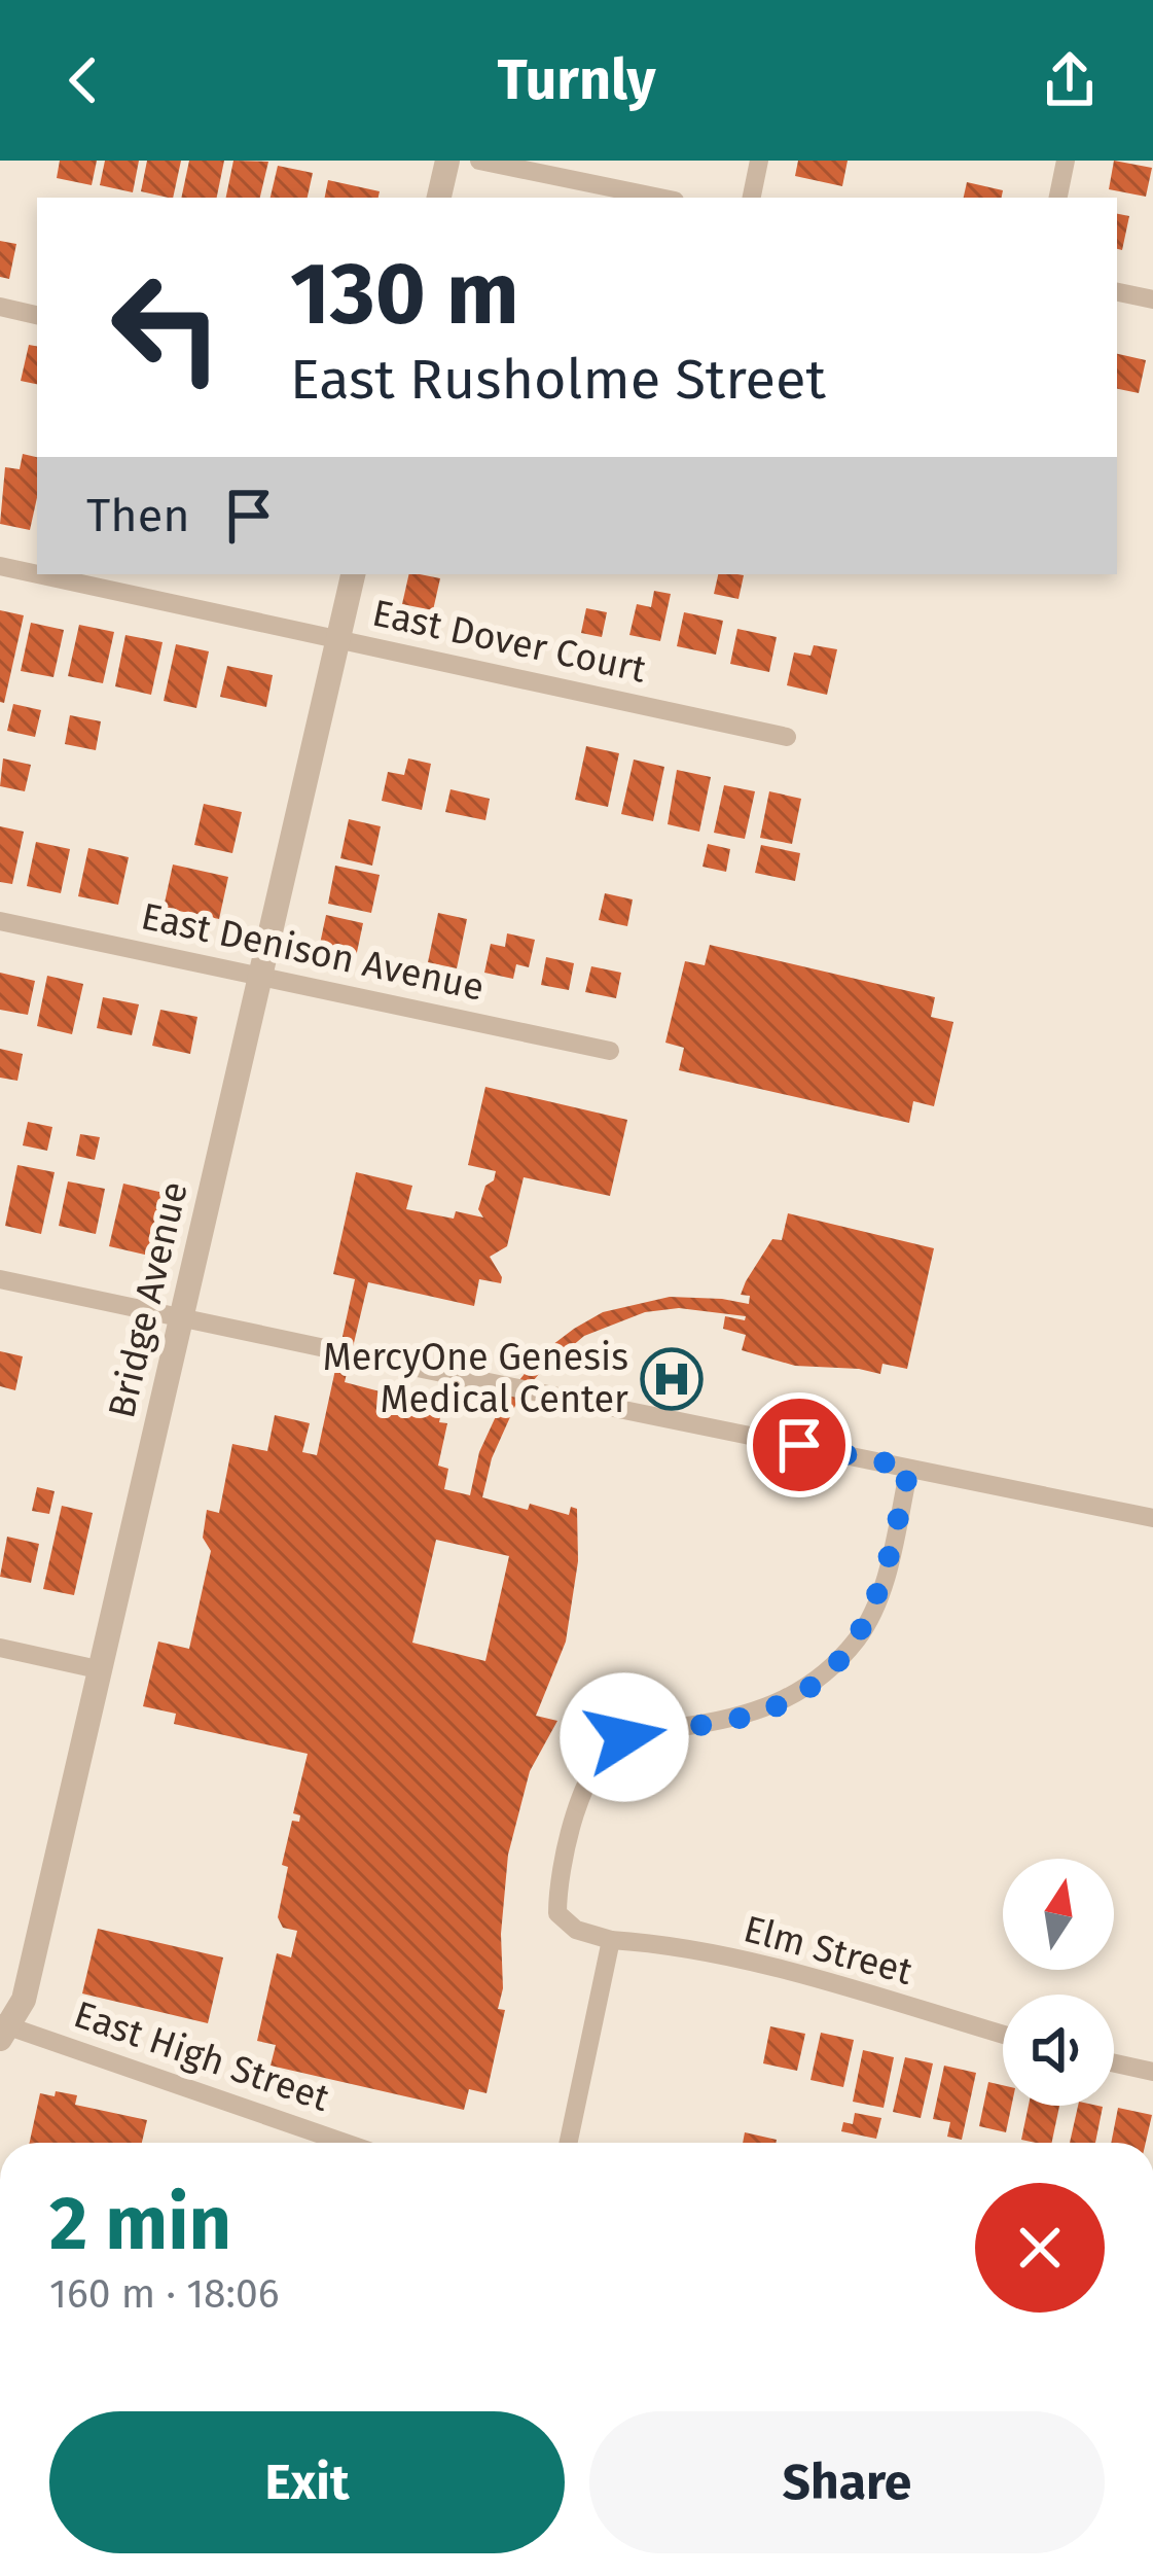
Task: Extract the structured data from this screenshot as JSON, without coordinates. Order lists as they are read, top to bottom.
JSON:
{
  "streets": {
    "street": [
      "East Dover Court",
      "East Denison Avenue",
      "Bridge Avenue",
      "Elm Street",
      "East High Street"
    ]
  },
  "crossings": [
    ["East Dover Court", "Bridge Avenue"],
    ["East Denison Avenue", "Bridge Avenue"],
    ["Bridge Avenue", "East High Street"]
  ],
  "places": {
    "hospital": ["MercyOne Genesis Medical Center"]
  },
  "north": "top",
  "page": {
    "header": "Turnly",
    "turn": ["130 m", "East Rusholme Street"],
    "then": "Then",
    "heading": ["2 min", "160 m · 18:06"],
    "buttons": ["Exit", "Share"]
  }
}
